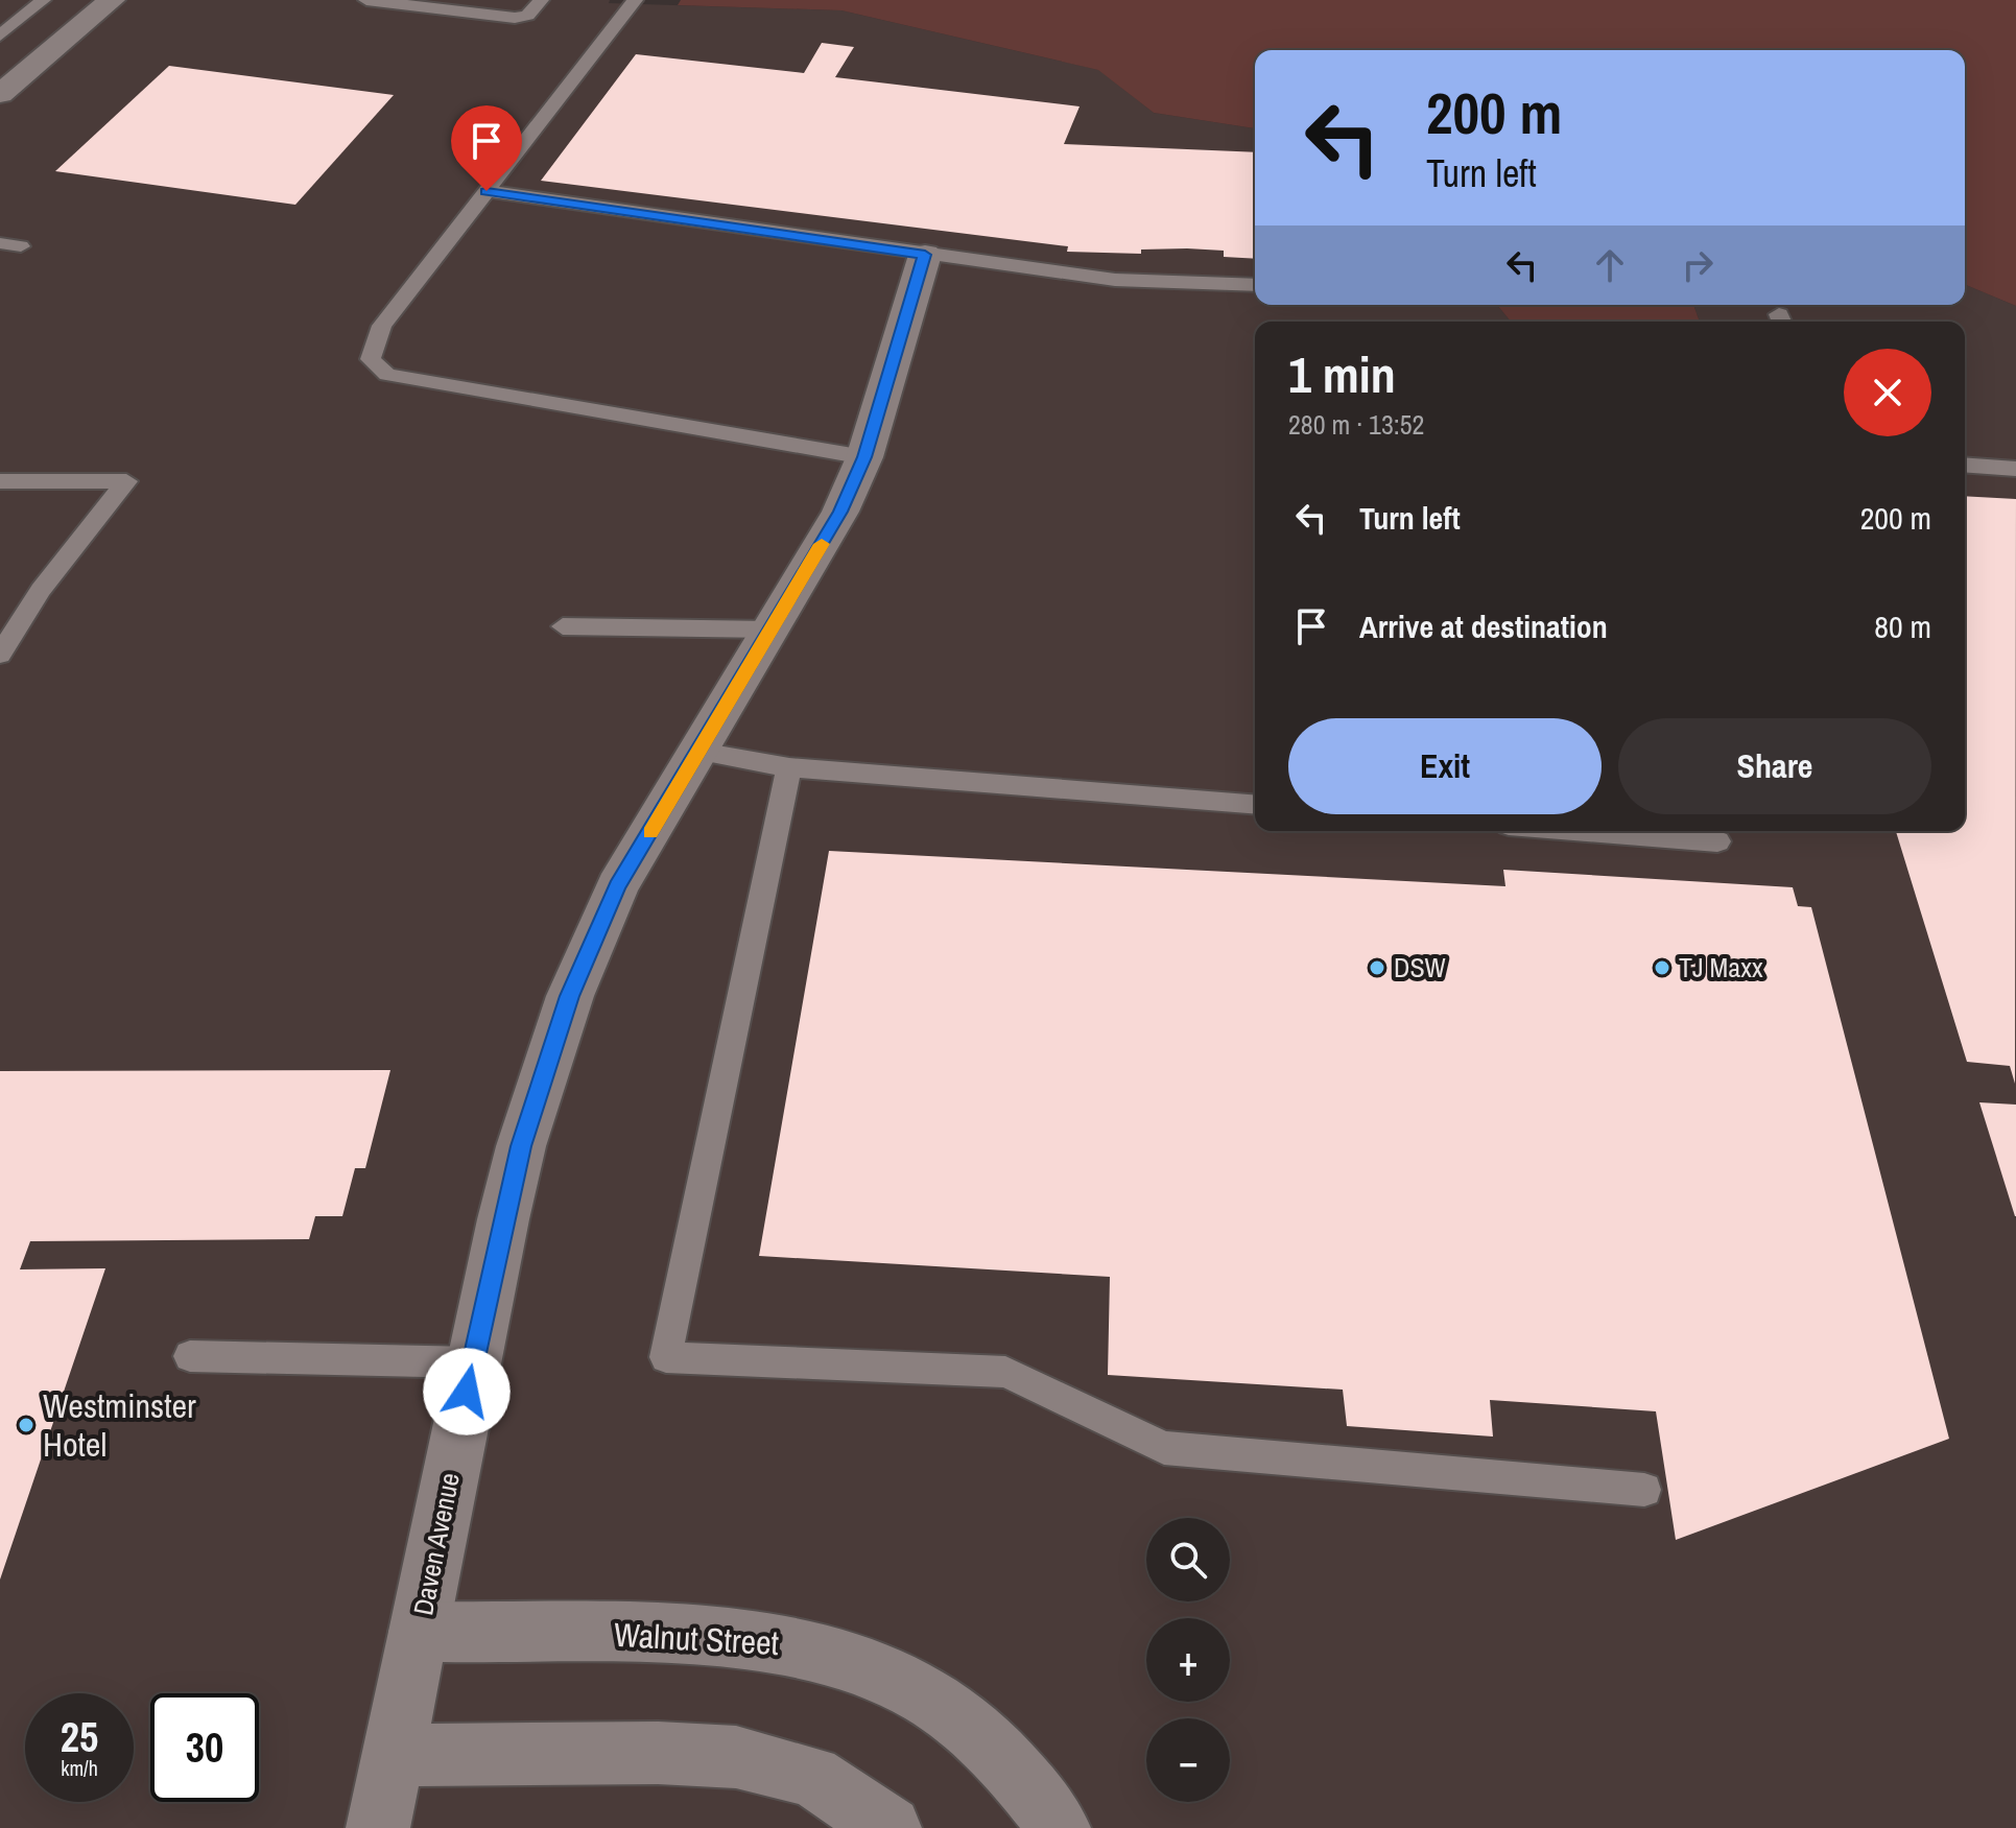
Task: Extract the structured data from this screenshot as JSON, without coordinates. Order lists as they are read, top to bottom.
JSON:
{
  "streets": {
    "street": ["Daven Avenue", "Walnut Street"]
  },
  "crossings": [
    ["Daven Avenue", "Walnut Street"]
  ],
  "places": ["DSW", "TJ Maxx", "Westminster Hotel"],
  "page": {
    "turn": ["200 m", "Turn left"],
    "heading": ["1 min", "280 m · 13:52"],
    "list": [
      {
        "name": "Turn left",
        "value": "200 m"
      },
      {
        "name": "Arrive at destination",
        "value": "80 m"
      }
    ],
    "buttons": ["Exit", "Share"],
    "map_buttons": ["+", "−"],
    "speed": "25 km/h",
    "limit": "30"
  }
}
